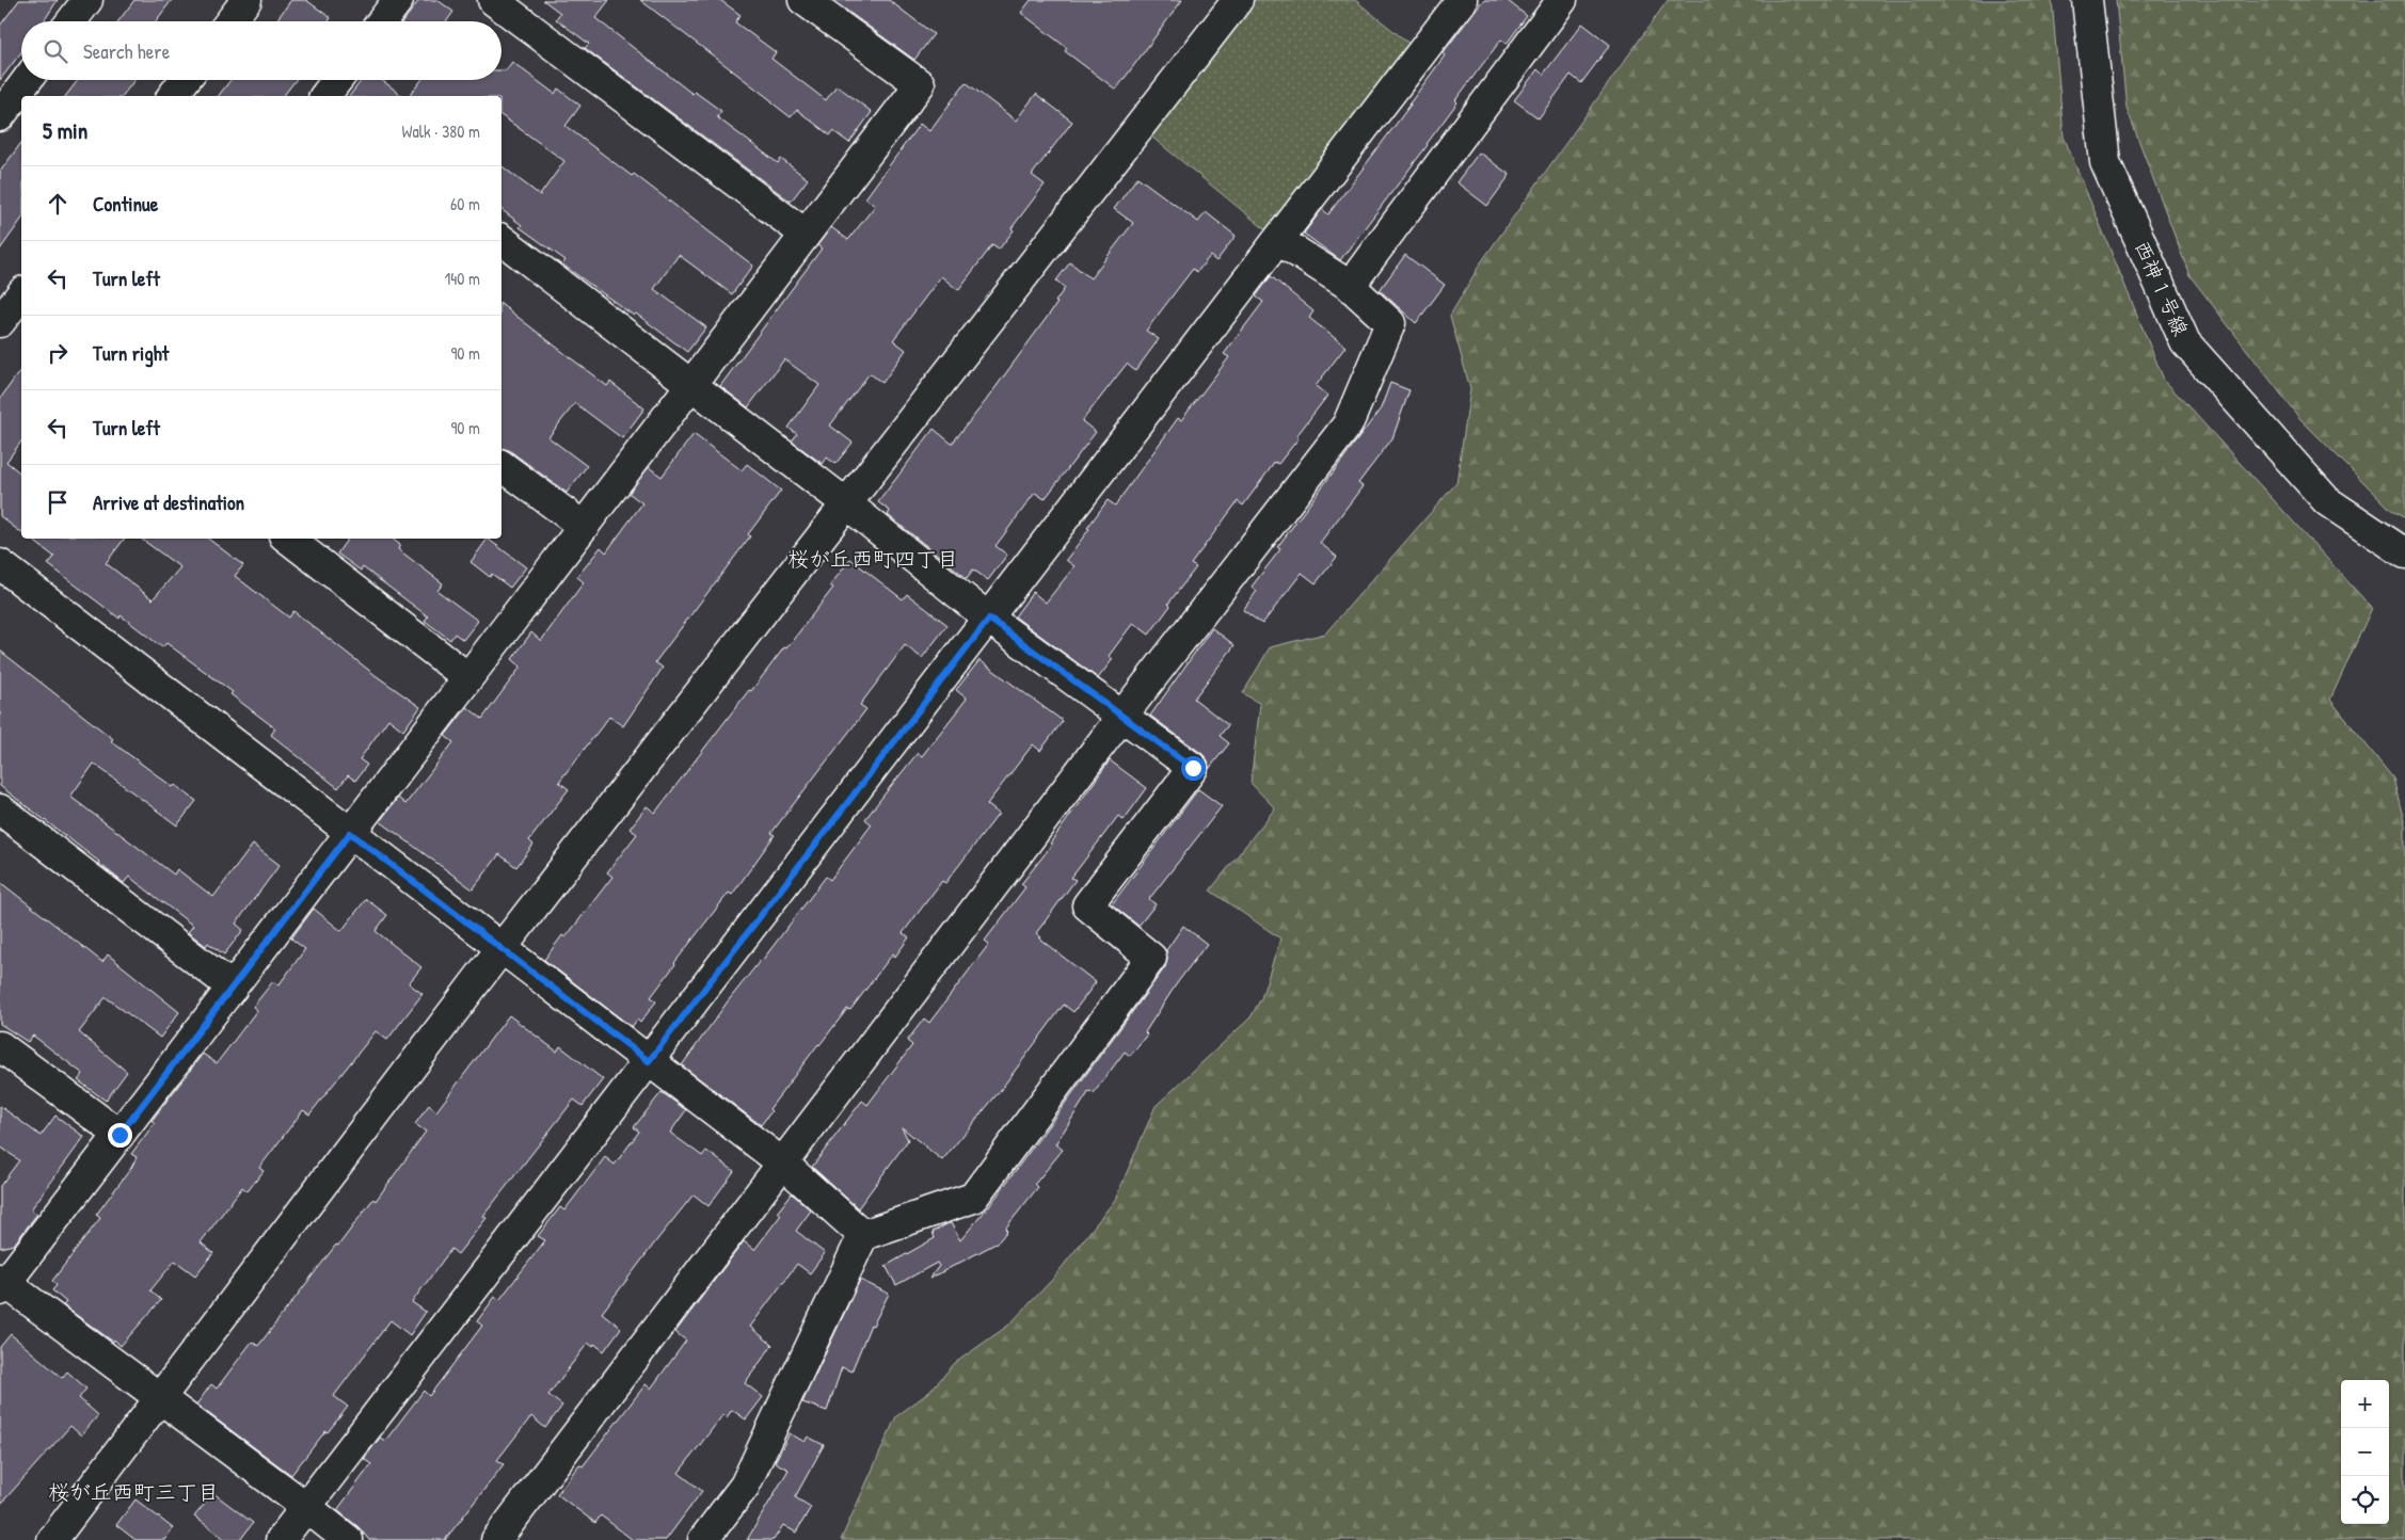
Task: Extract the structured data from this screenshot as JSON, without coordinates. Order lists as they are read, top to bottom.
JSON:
{
  "streets": {
    "street": ["西神１号線"]
  },
  "districts": ["桜が丘西町四丁目", "桜が丘西町三丁目"],
  "page": {
    "search": "Search here",
    "heading": ["5 min", "Walk · 380 m"],
    "list": [
      ["Continue", "60 m"],
      ["Turn left", "140 m"],
      ["Turn right", "90 m"],
      ["Turn left", "90 m"],
      "Arrive at destination"
    ],
    "map_buttons": ["+", "−"]
  }
}
